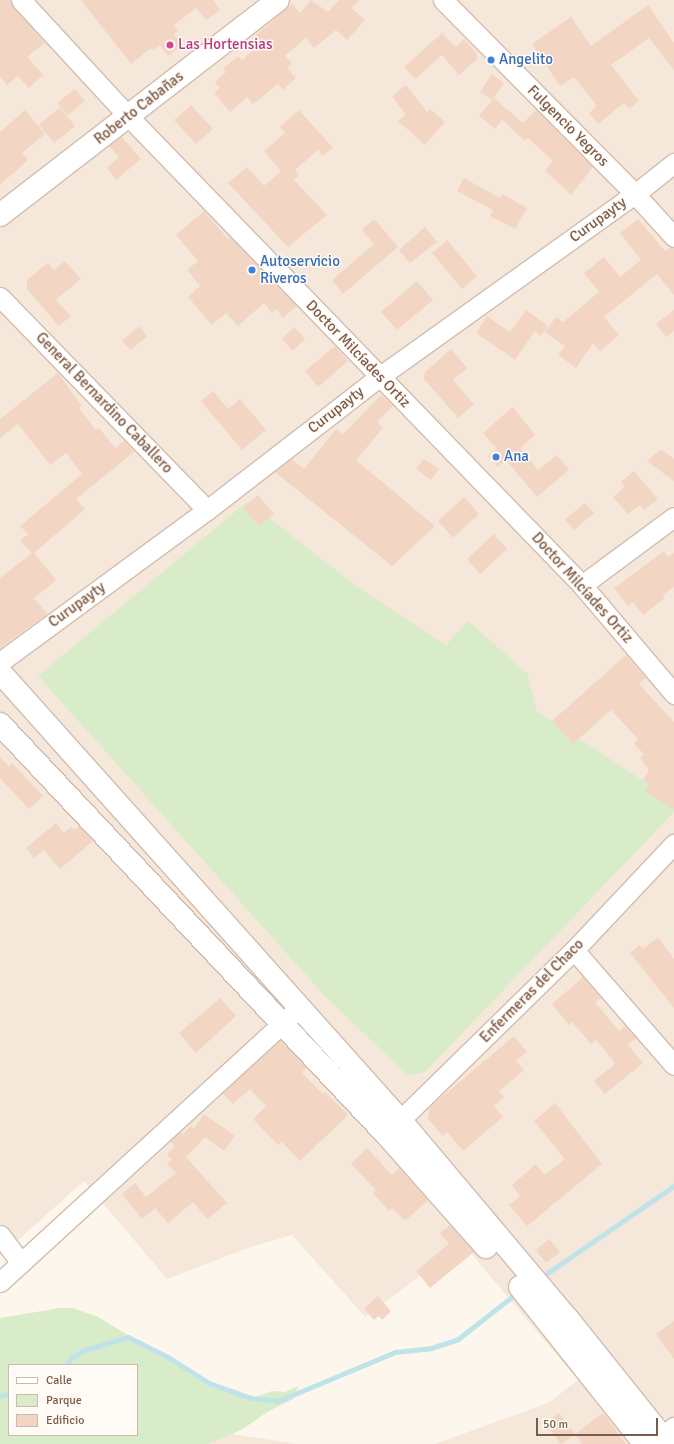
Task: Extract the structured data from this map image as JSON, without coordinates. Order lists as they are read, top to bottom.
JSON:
{
  "streets": {
    "main road": ["Roberto Cabañas"],
    "street": [
      "Fulgencio Yegros",
      "Curupayty",
      "Doctor Milcíades Ortiz",
      "General Bernardino Caballero",
      "Enfermeras del Chaco"
    ]
  },
  "crossings": [
    ["Roberto Cabañas", "Doctor Milcíades Ortiz"],
    ["Fulgencio Yegros", "Curupayty"],
    ["Curupayty", "Doctor Milcíades Ortiz"],
    ["Curupayty", "General Bernardino Caballero"]
  ],
  "places": [
    "Las Hortensias",
    "Angelito",
    "Autoservicio Riveros",
    "Ana"
  ],
  "legend": ["Calle", "Parque", "Edificio"],
  "scale_bar": "50 m"
}
